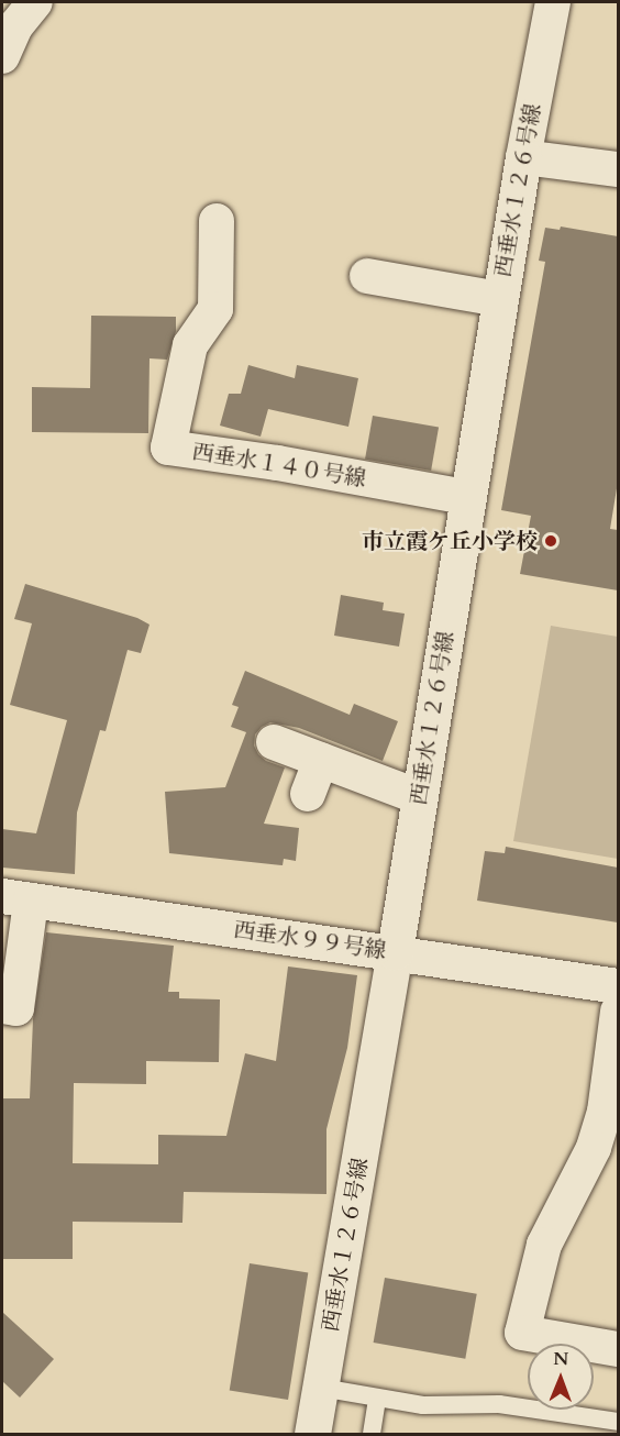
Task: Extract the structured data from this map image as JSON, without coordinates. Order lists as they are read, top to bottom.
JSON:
{
  "streets": {
    "street": ["西垂水１２６号線", "西垂水１４０号線", "西垂水９９号線"]
  },
  "crossings": [
    ["西垂水１２６号線", "西垂水１４０号線"],
    ["西垂水１２６号線", "西垂水９９号線"]
  ],
  "places": ["市立霞ケ丘小学校"],
  "north": "top"
}
